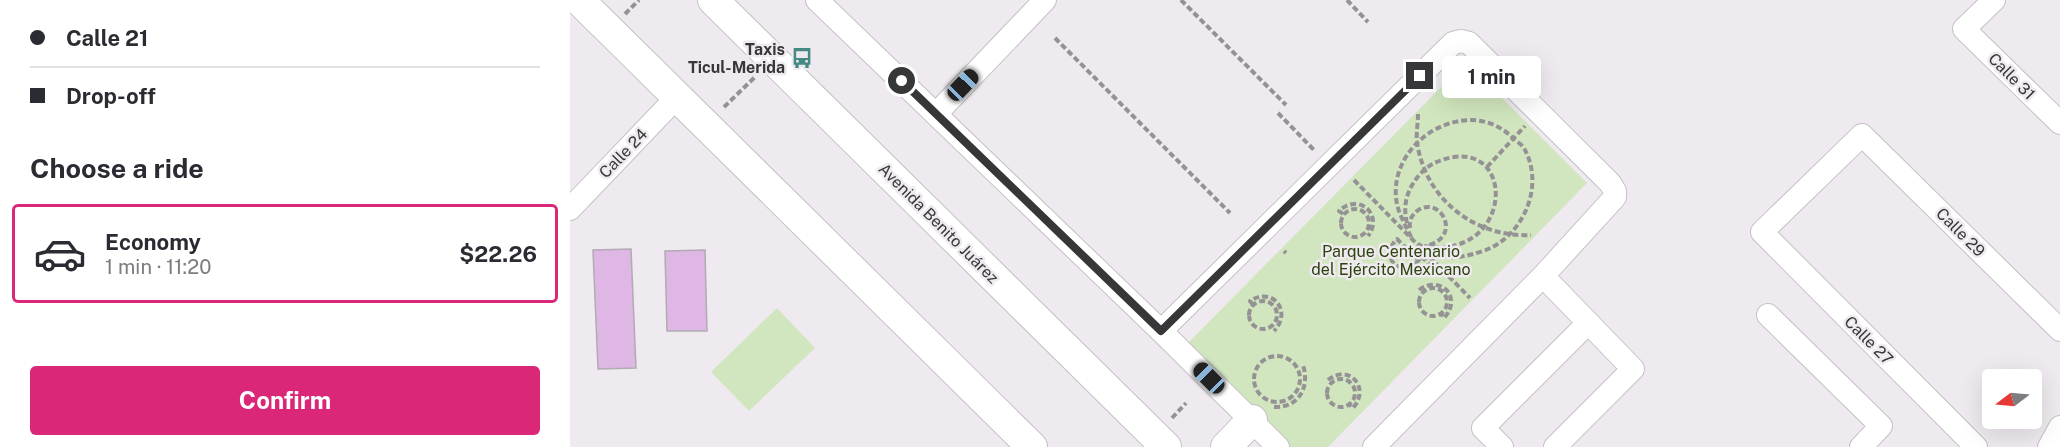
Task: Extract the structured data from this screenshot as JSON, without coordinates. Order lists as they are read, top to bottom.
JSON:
{
  "streets": {
    "main road": ["Avenida Benito Juárez"],
    "street": [
      "Calle 31",
      "Calle 24",
      "Calle 29",
      "Calle 27"
    ]
  },
  "crossings": [
    ["Calle 29", "Calle 27"]
  ],
  "parks": ["Parque Centenario del Ejército Mexicano"],
  "places": {
    "bus stop": ["Taxis Ticul-Merida"]
  },
  "north": "left",
  "page": {
    "banner": ["Calle 21", "Drop-off"],
    "bubble": "1 min",
    "heading": "Choose a ride",
    "list": [
      {
        "name": "Economy",
        "note": "1 min · 11:20",
        "value": "$22.26"
      }
    ],
    "buttons": "Confirm"
  }
}
